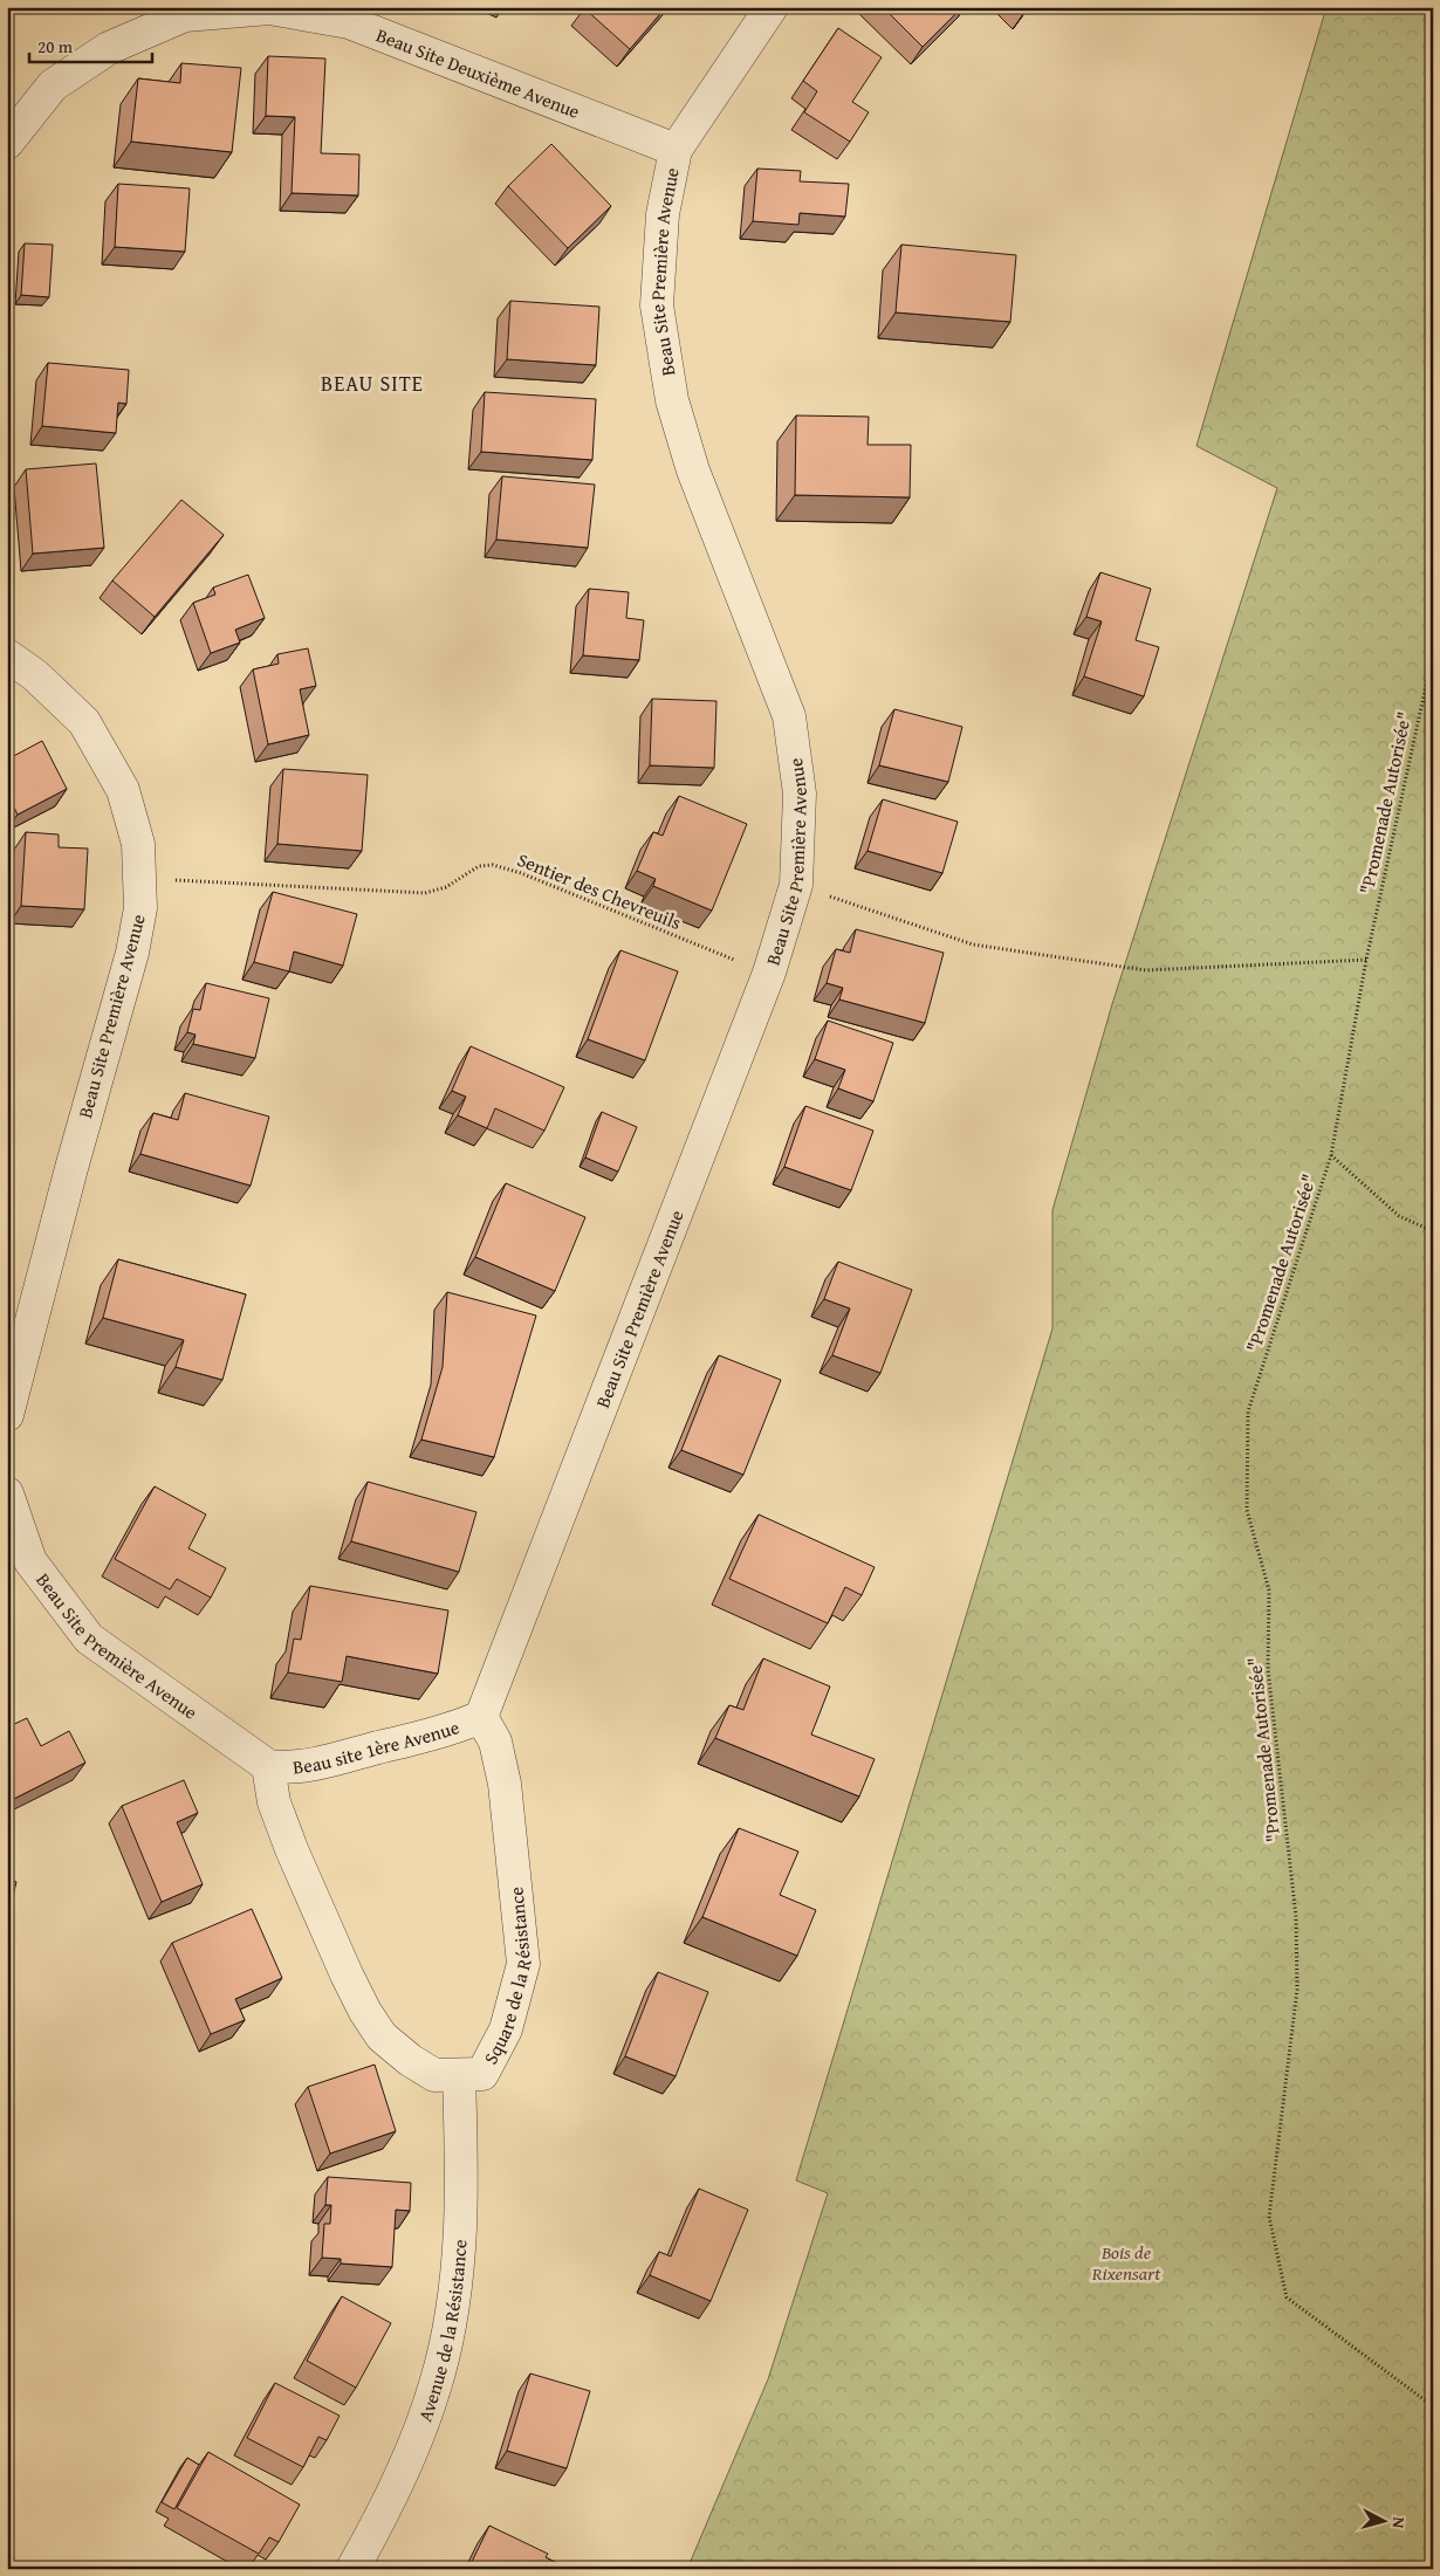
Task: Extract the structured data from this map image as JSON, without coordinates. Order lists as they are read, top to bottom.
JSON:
{
  "streets": {
    "street": [
      "Beau Site Deuxième Avenue",
      "Beau Site Première Avenue",
      "Beau site 1ère Avenue",
      "Square de la Résistance",
      "Avenue de la Résistance"
    ],
    "path": ["\"Promenade Autorisée\"", "Sentier des Chevreuils"]
  },
  "crossings": [
    ["Beau Site Deuxième Avenue", "Beau Site Première Avenue"],
    ["Beau Site Première Avenue", "Sentier des Chevreuils"],
    ["Beau Site Première Avenue", "Beau site 1ère Avenue"],
    ["Beau Site Première Avenue", "Square de la Résistance"],
    ["Beau site 1ère Avenue", "Square de la Résistance"],
    ["Square de la Résistance", "Avenue de la Résistance"]
  ],
  "districts": ["BEAU SITE"],
  "parks": ["Bois de Rixensart"],
  "scale_bar": "20 m",
  "north": "right"
}
